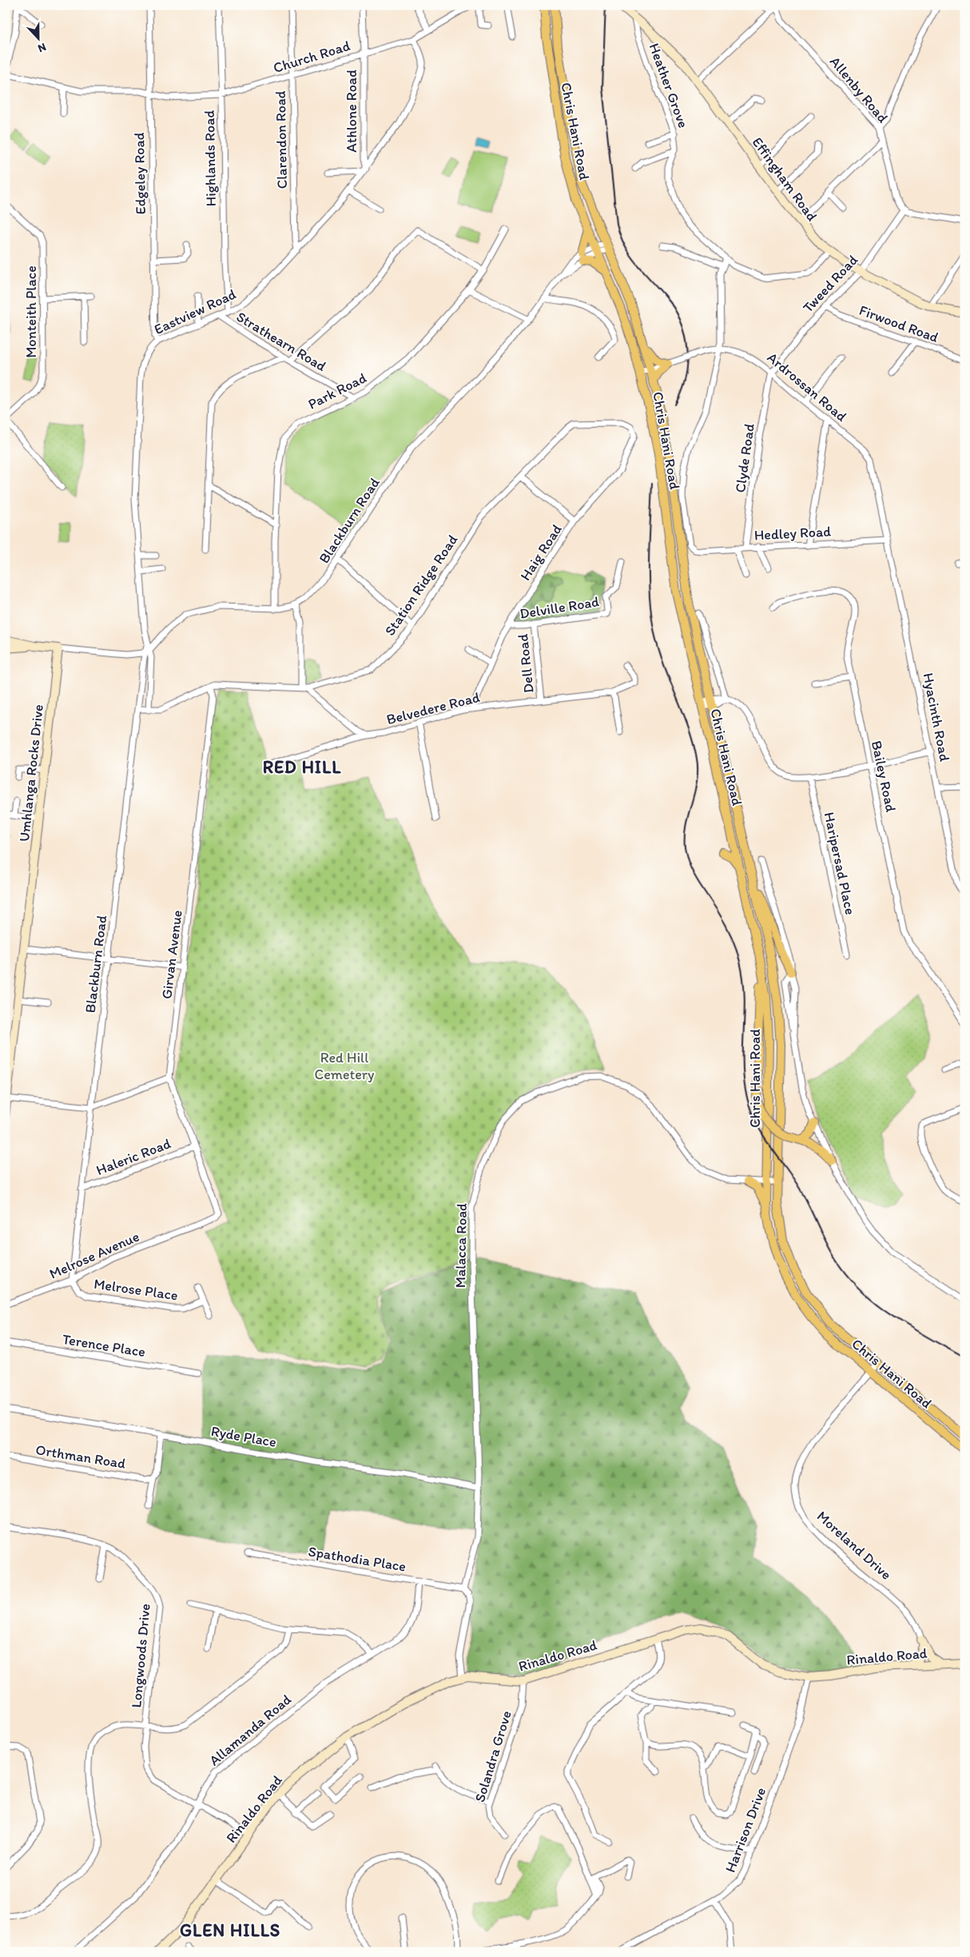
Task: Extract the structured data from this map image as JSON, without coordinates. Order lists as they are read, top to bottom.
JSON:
{
  "streets": {
    "main road": ["Chris Hani Road"],
    "street": [
      "Church Road",
      "Heather Grove",
      "Allenby Road",
      "Athlone Road",
      "Clarendon Road",
      "Highlands Road",
      "Edgeley Road",
      "Effingham Road",
      "Tweed Road",
      "Monteith Place",
      "Eastview Road",
      "Firwood Road",
      "Strathearn Road",
      "Ardrossan Road",
      "Park Road",
      "Clyde Road",
      "Blackburn Road",
      "Hedley Road",
      "Haig Road",
      "Station Ridge Road",
      "Delville Road",
      "Dell Road",
      "Belvedere Road",
      "Hyacinth Road",
      "Umhlanga Rocks Drive",
      "Bailey Road",
      "Haripersad Place",
      "Girvan Avenue",
      "Haleric Road",
      "Malacca Road",
      "Melrose Avenue",
      "Melrose Place",
      "Terence Place",
      "Ryde Place",
      "Orthman Road",
      "Moreland Drive",
      "Spathodia Place",
      "Longwoods Drive",
      "Rinaldo Road",
      "Allamanda Road",
      "Solandra Grove",
      "Harrison Drive"
    ]
  },
  "crossings": [
    ["Church Road", "Athlone Road"],
    ["Church Road", "Clarendon Road"],
    ["Church Road", "Highlands Road"],
    ["Church Road", "Edgeley Road"],
    ["Church Road", "Eastview Road"],
    ["Heather Grove", "Effingham Road"],
    ["Allenby Road", "Tweed Road"],
    ["Athlone Road", "Eastview Road"],
    ["Chris Hani Road", "Ardrossan Road"],
    ["Chris Hani Road", "Blackburn Road"],
    ["Chris Hani Road", "Malacca Road"],
    ["Chris Hani Road", "Moreland Drive"],
    ["Clarendon Road", "Eastview Road"],
    ["Highlands Road", "Eastview Road"],
    ["Edgeley Road", "Eastview Road"],
    ["Effingham Road", "Tweed Road"],
    ["Tweed Road", "Firwood Road"],
    ["Tweed Road", "Ardrossan Road"],
    ["Tweed Road", "Clyde Road"],
    ["Eastview Road", "Strathearn Road"],
    ["Eastview Road", "Blackburn Road"],
    ["Strathearn Road", "Park Road"],
    ["Ardrossan Road", "Clyde Road"],
    ["Ardrossan Road", "Hedley Road"],
    ["Ardrossan Road", "Hyacinth Road"],
    ["Park Road", "Blackburn Road"],
    ["Clyde Road", "Hedley Road"],
    ["Blackburn Road", "Station Ridge Road"],
    ["Blackburn Road", "Haleric Road"],
    ["Blackburn Road", "Melrose Avenue"],
    ["Blackburn Road", "Melrose Place"],
    ["Hedley Road", "Hyacinth Road"],
    ["Haig Road", "Station Ridge Road"],
    ["Haig Road", "Delville Road"],
    ["Haig Road", "Belvedere Road"],
    ["Station Ridge Road", "Girvan Avenue"],
    ["Delville Road", "Dell Road"],
    ["Dell Road", "Belvedere Road"],
    ["Girvan Avenue", "Haleric Road"],
    ["Girvan Avenue", "Melrose Avenue"],
    ["Malacca Road", "Ryde Place"],
    ["Malacca Road", "Spathodia Place"],
    ["Melrose Avenue", "Melrose Place"],
    ["Moreland Drive", "Rinaldo Road"],
    ["Spathodia Place", "Allamanda Road"],
    ["Longwoods Drive", "Rinaldo Road"],
    ["Longwoods Drive", "Allamanda Road"],
    ["Rinaldo Road", "Solandra Grove"],
    ["Rinaldo Road", "Harrison Drive"]
  ],
  "districts": ["RED HILL", "GLEN HILLS"],
  "parks": ["Red Hill Cemetery"],
  "north": "bottom"
}
